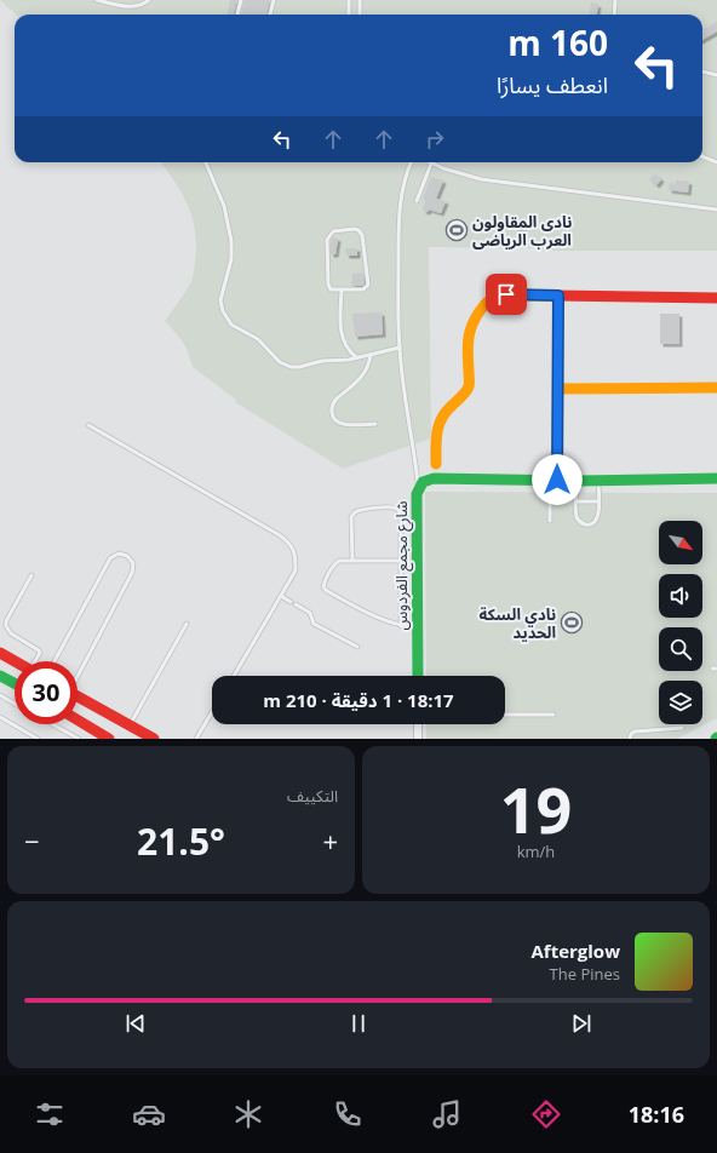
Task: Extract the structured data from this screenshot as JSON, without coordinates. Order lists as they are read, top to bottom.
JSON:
{
  "streets": {
    "main road": ["شارع مجمع الفردوس"]
  },
  "places": {
    "sports": ["نادى المقاولون العرب الرياضى", "نادي السكة الحديد"]
  },
  "north": "bottom right",
  "page": {
    "turn": ["160 m", "انعطف يسارًا"],
    "limit": "30",
    "trip": "18:17 · 1 دقيقة · 210 m",
    "tile": [
      ["19", "km/h"],
      "التكييف"
    ],
    "heat": ["−", "21.5°", "+"],
    "song": ["Afterglow", "The Pines"],
    "tabs": "18:16"
  }
}
